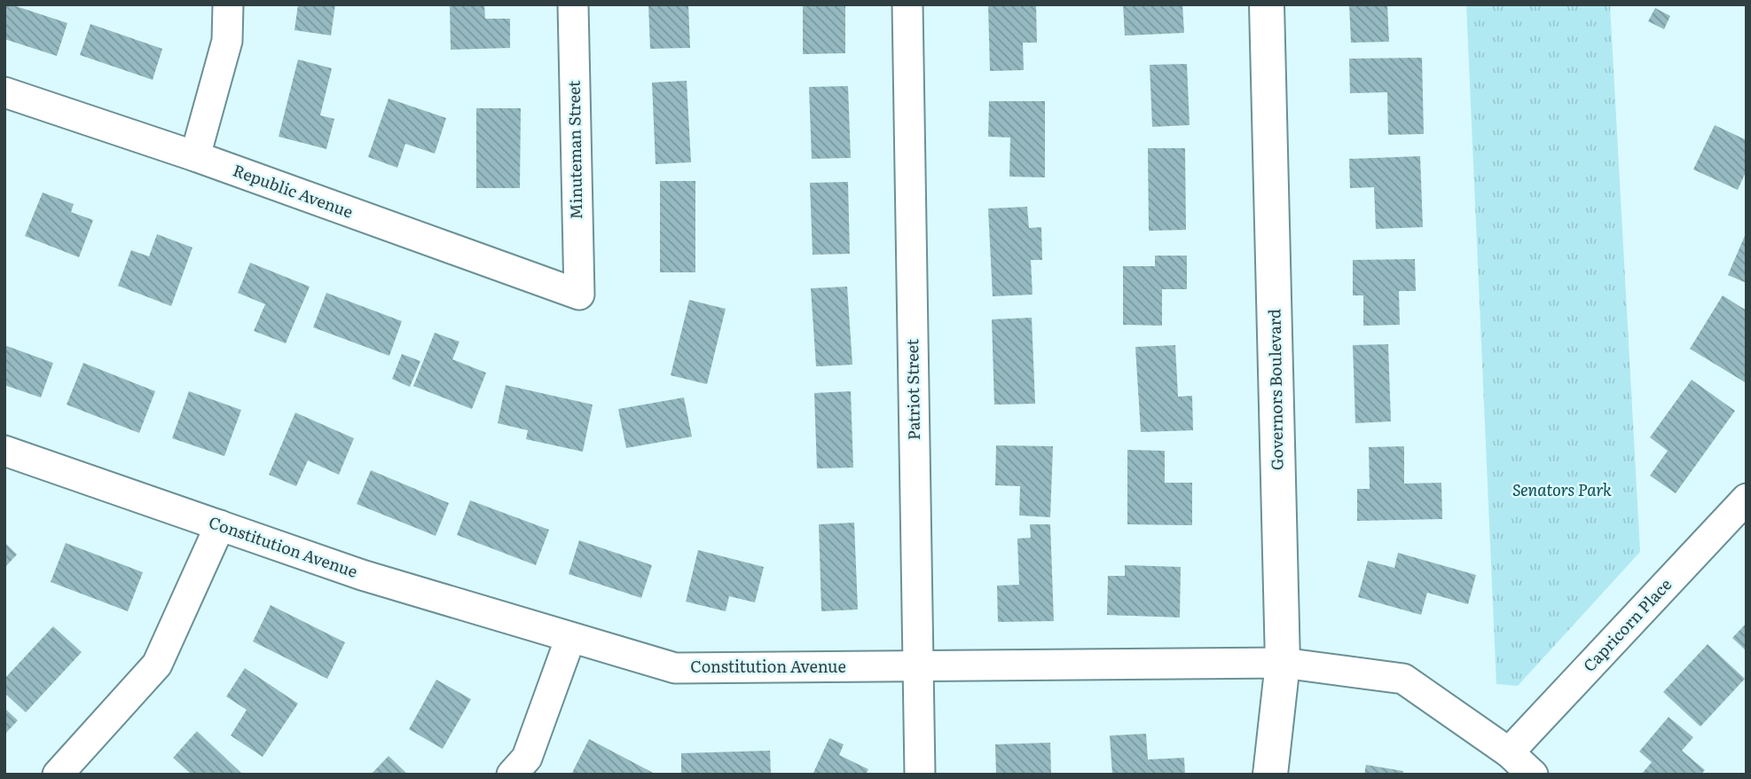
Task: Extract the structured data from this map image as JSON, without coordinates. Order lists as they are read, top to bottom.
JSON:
{
  "streets": {
    "main road": ["Governors Boulevard"],
    "street": [
      "Minuteman Street",
      "Republic Avenue",
      "Patriot Street",
      "Constitution Avenue",
      "Capricorn Place"
    ]
  },
  "crossings": [
    ["Minuteman Street", "Republic Avenue"],
    ["Patriot Street", "Constitution Avenue"],
    ["Governors Boulevard", "Constitution Avenue"],
    ["Constitution Avenue", "Capricorn Place"]
  ],
  "parks": ["Senators Park"]
}
